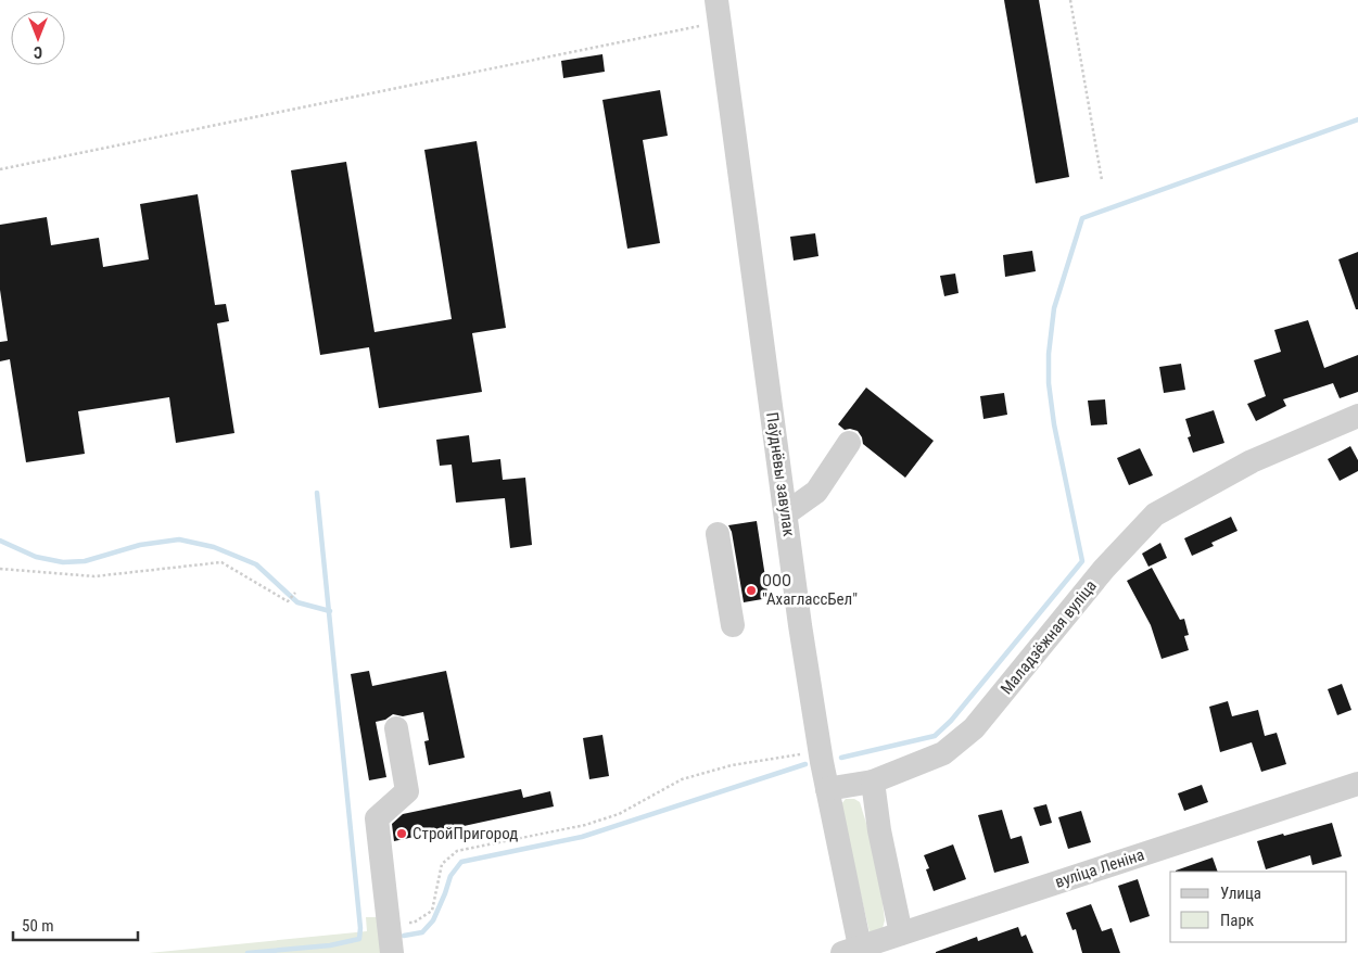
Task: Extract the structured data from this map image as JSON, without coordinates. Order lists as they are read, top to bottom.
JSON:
{
  "streets": {
    "street": ["Паўднёвы завулак", "Маладзёжная вуліца", "вуліца Леніна"]
  },
  "crossings": [
    ["Паўднёвы завулак", "Маладзёжная вуліца"],
    ["Паўднёвы завулак", "вуліца Леніна"]
  ],
  "places": ["ООО \"АхаглассБел\"", "СтройПригород"],
  "legend": ["Улица", "Парк"],
  "scale_bar": "50 m",
  "north": "bottom"
}
